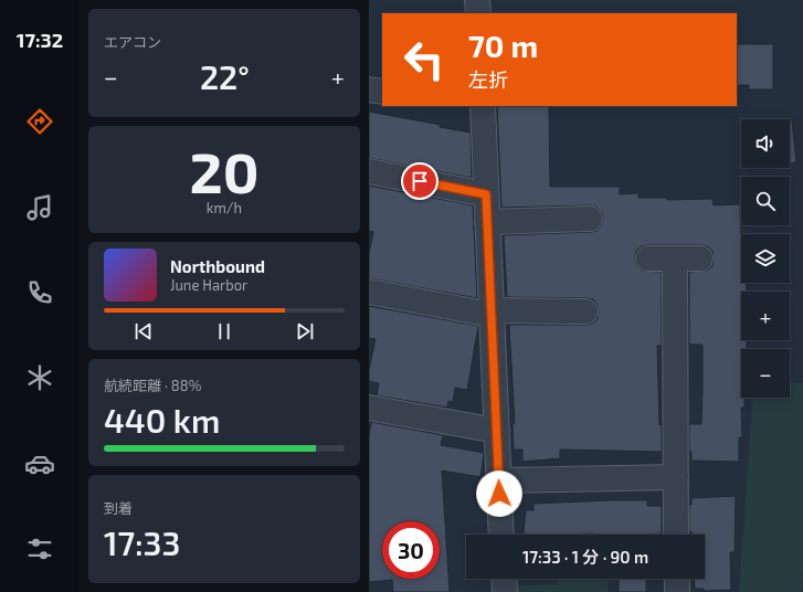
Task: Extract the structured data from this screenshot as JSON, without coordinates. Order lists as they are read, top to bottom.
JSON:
{
  "page": {
    "tabs": "17:32",
    "tile": [
      "エアコン",
      ["20", "km/h"],
      ["航続距離 · 88%", "440 km"],
      ["到着", "17:33"]
    ],
    "turn": ["70 m", "左折"],
    "heat": ["−", "22°", "+"],
    "map_buttons": ["+", "−"],
    "song": ["Northbound", "June Harbor"],
    "limit": "30",
    "trip": "17:33 · 1 分 · 90 m"
  }
}
